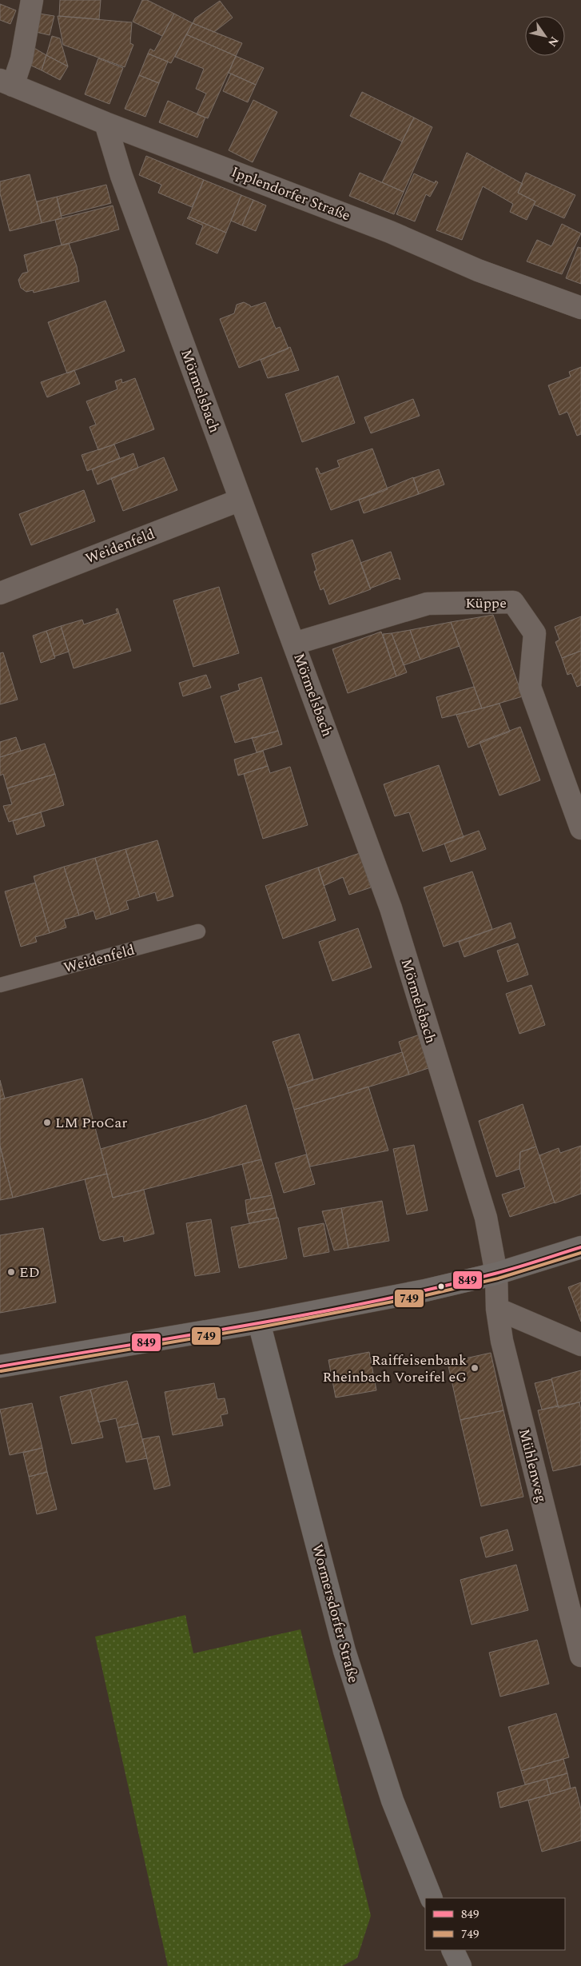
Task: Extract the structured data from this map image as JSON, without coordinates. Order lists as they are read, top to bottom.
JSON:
{
  "streets": {
    "street": [
      "Ipplendorfer Straße",
      "Mörmelsbach",
      "Weidenfeld",
      "Küppe",
      "Mühlenweg",
      "Wormersdorfer Straße"
    ]
  },
  "crossings": [
    ["Ipplendorfer Straße", "Mörmelsbach"],
    ["Mörmelsbach", "Weidenfeld"],
    ["Mörmelsbach", "Küppe"],
    ["Mörmelsbach", "Mühlenweg"]
  ],
  "places": ["LM ProCar", "ED", "Raiffeisenbank Rheinbach Voreifel eG"],
  "lines": ["transit line 849", "transit line 749"],
  "legend": ["849", "749"],
  "north": "bottom right"
}
